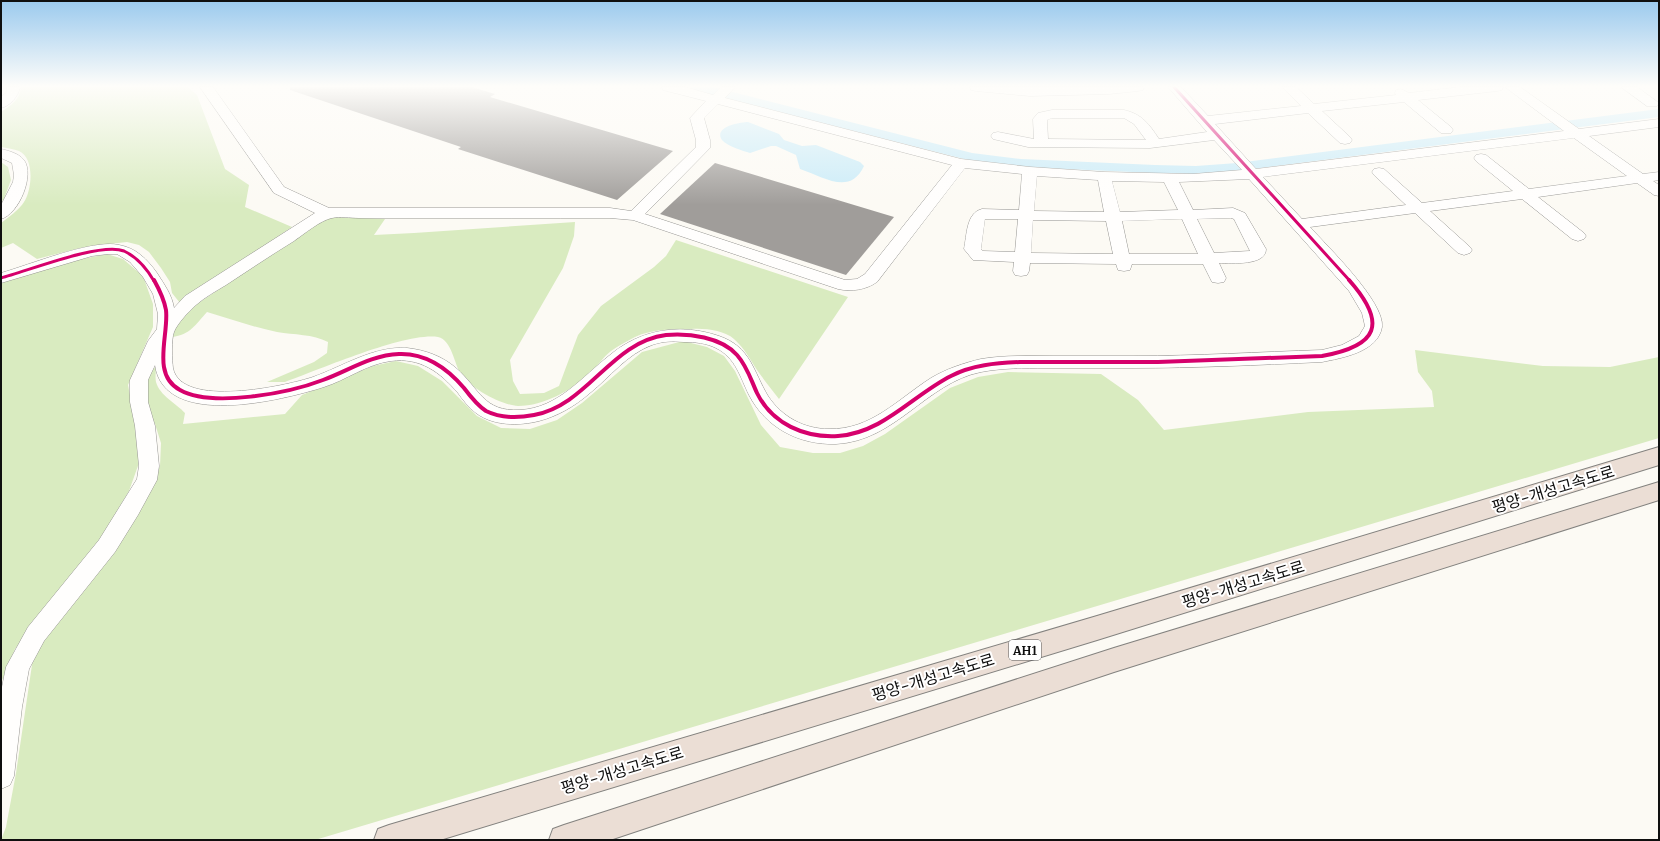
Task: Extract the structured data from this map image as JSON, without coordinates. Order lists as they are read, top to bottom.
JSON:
{
  "streets": {
    "highway": ["평양-개성고속도로", "AH1"]
  }
}
